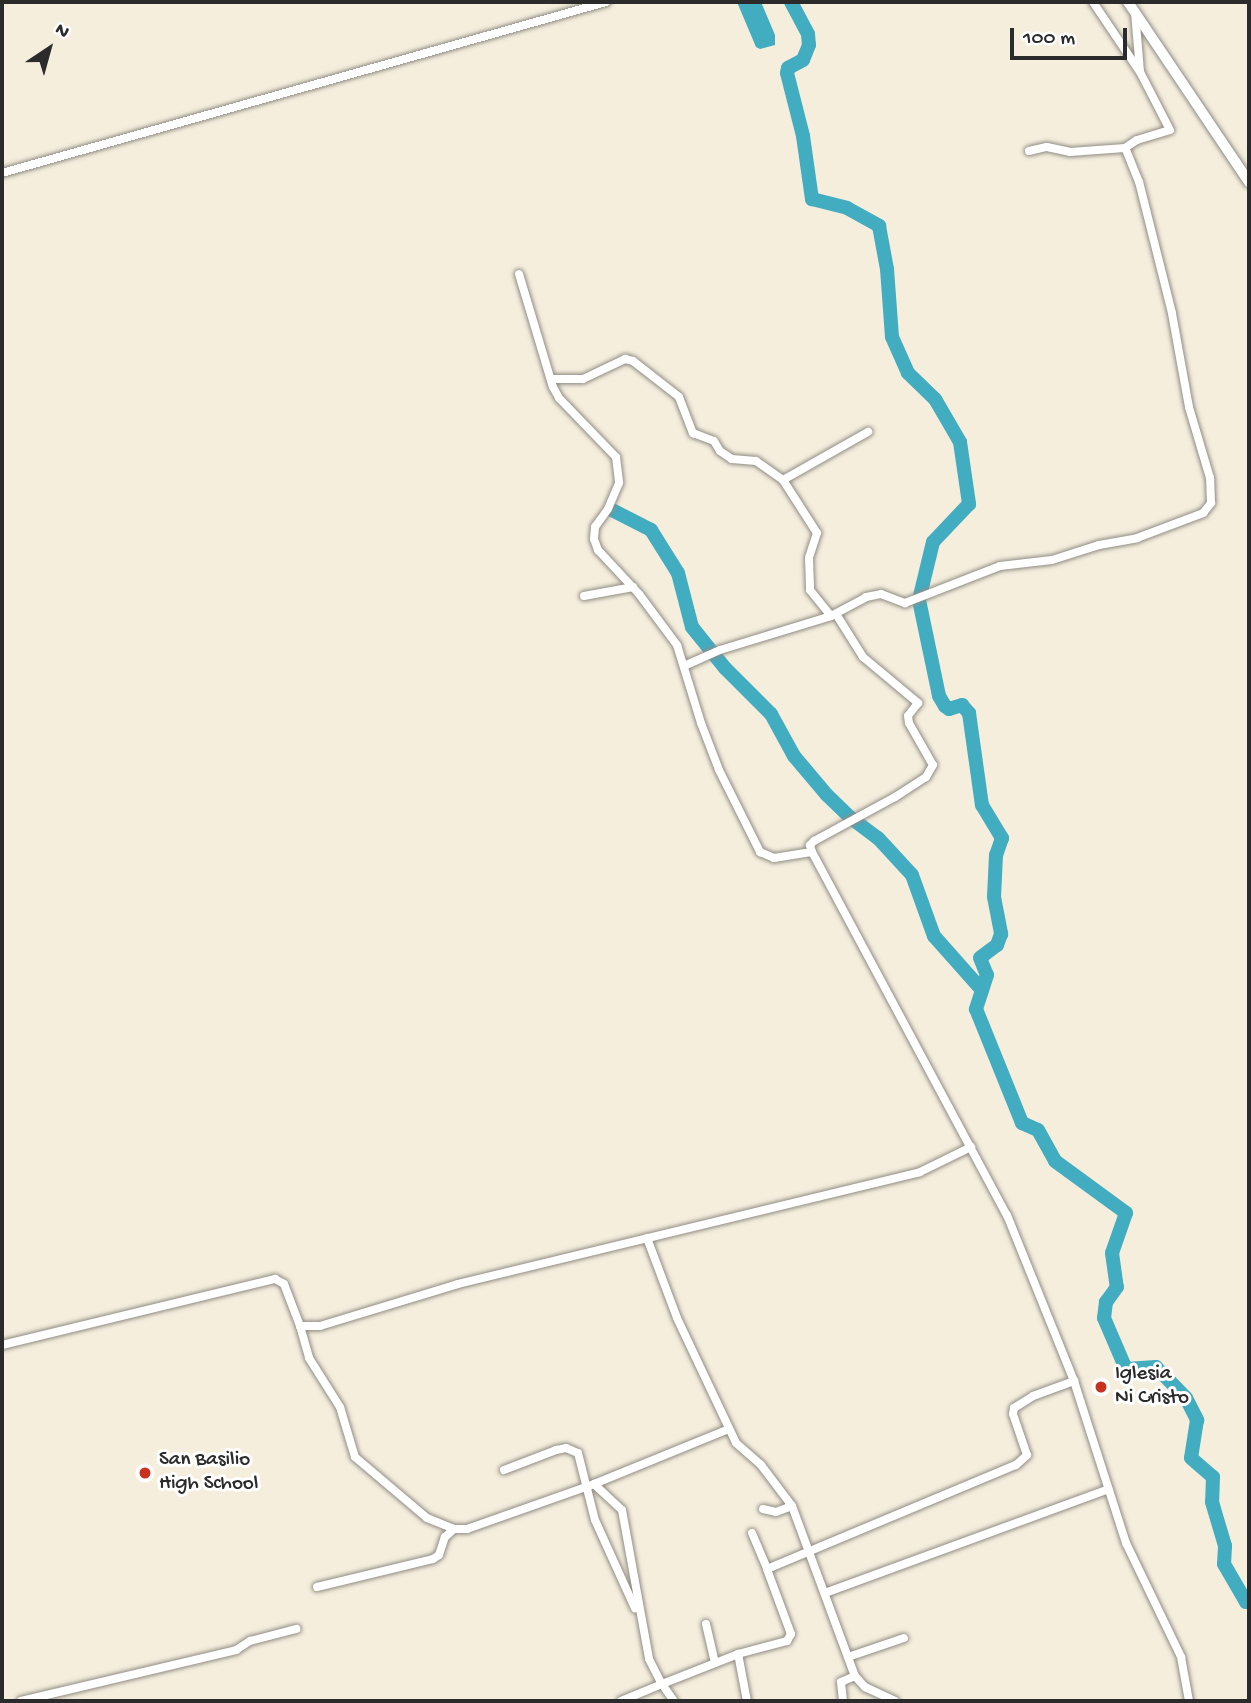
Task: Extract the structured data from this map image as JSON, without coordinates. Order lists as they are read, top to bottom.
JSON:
{
  "places": ["Iglesia Ni Cristo", "San Basilio High School"],
  "scale_bar": "100 m",
  "north": "top right"
}
